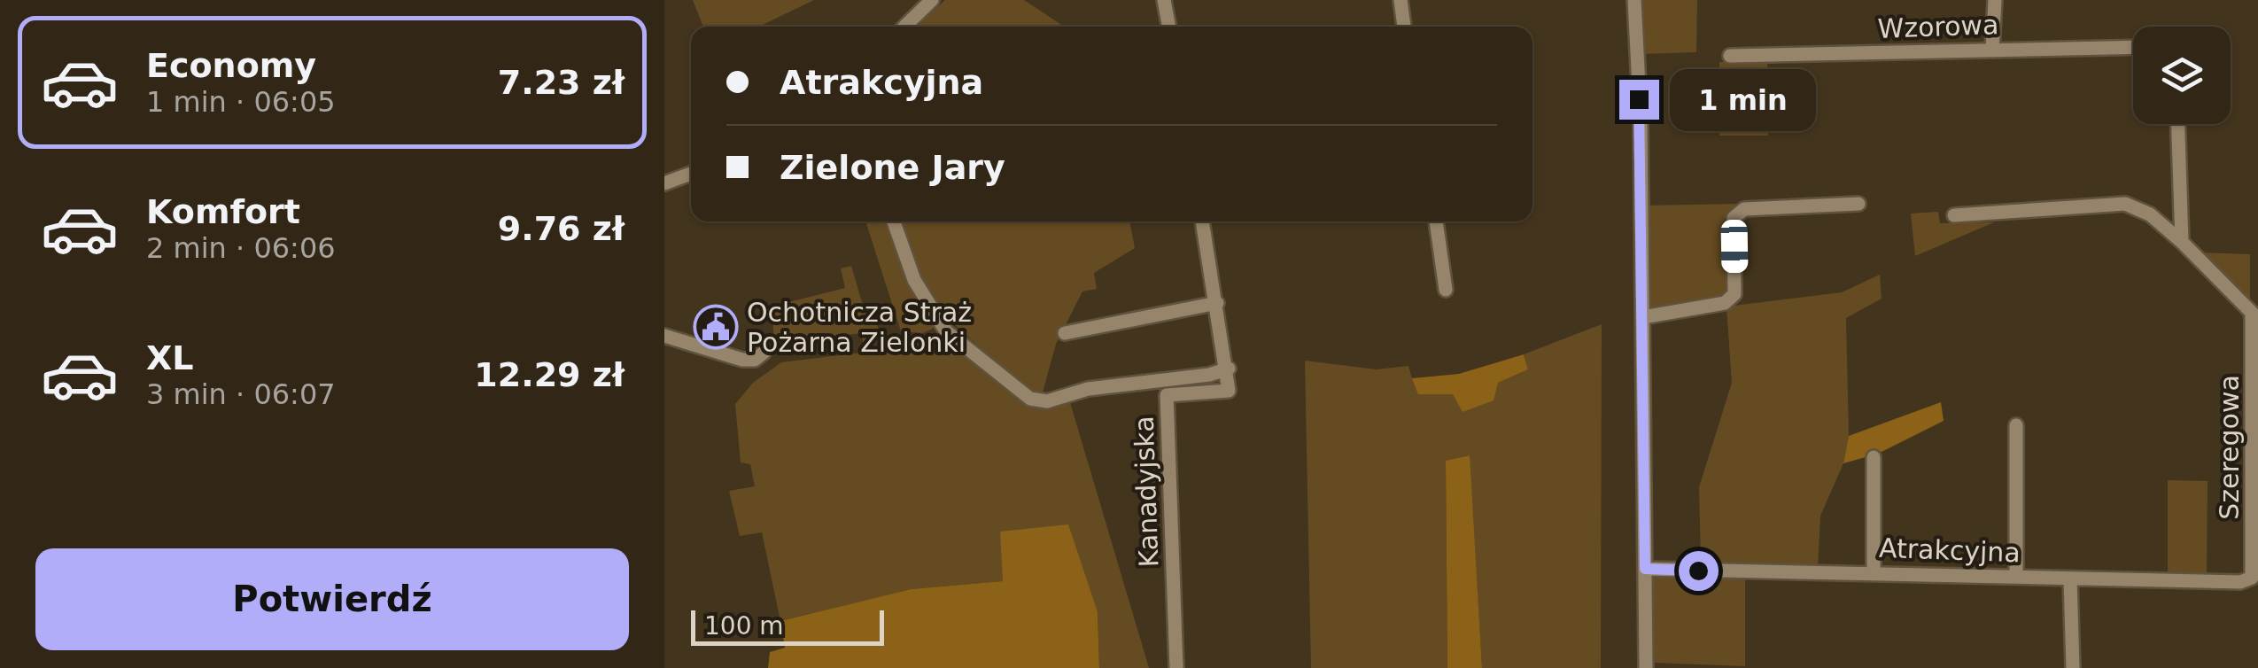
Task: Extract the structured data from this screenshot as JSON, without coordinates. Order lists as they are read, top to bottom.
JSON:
{
  "streets": {
    "street": [
      "Wzorowa",
      "Szeregowa",
      "Kanadyjska",
      "Atrakcyjna"
    ]
  },
  "crossings": [
    ["Szeregowa", "Atrakcyjna"]
  ],
  "places": {
    "public building": ["Ochotnicza Straż Pożarna Zielonki"]
  },
  "scale_bar": "100 m",
  "page": {
    "list": [
      {
        "name": "Economy",
        "note": "1 min · 06:05",
        "value": "7.23 zł"
      },
      {
        "name": "Komfort",
        "note": "2 min · 06:06",
        "value": "9.76 zł"
      },
      {
        "name": "XL",
        "note": "3 min · 06:07",
        "value": "12.29 zł"
      }
    ],
    "banner": ["Atrakcyjna", "Zielone Jary"],
    "bubble": "1 min",
    "buttons": "Potwierdź",
    "scale": "100 m"
  }
}
